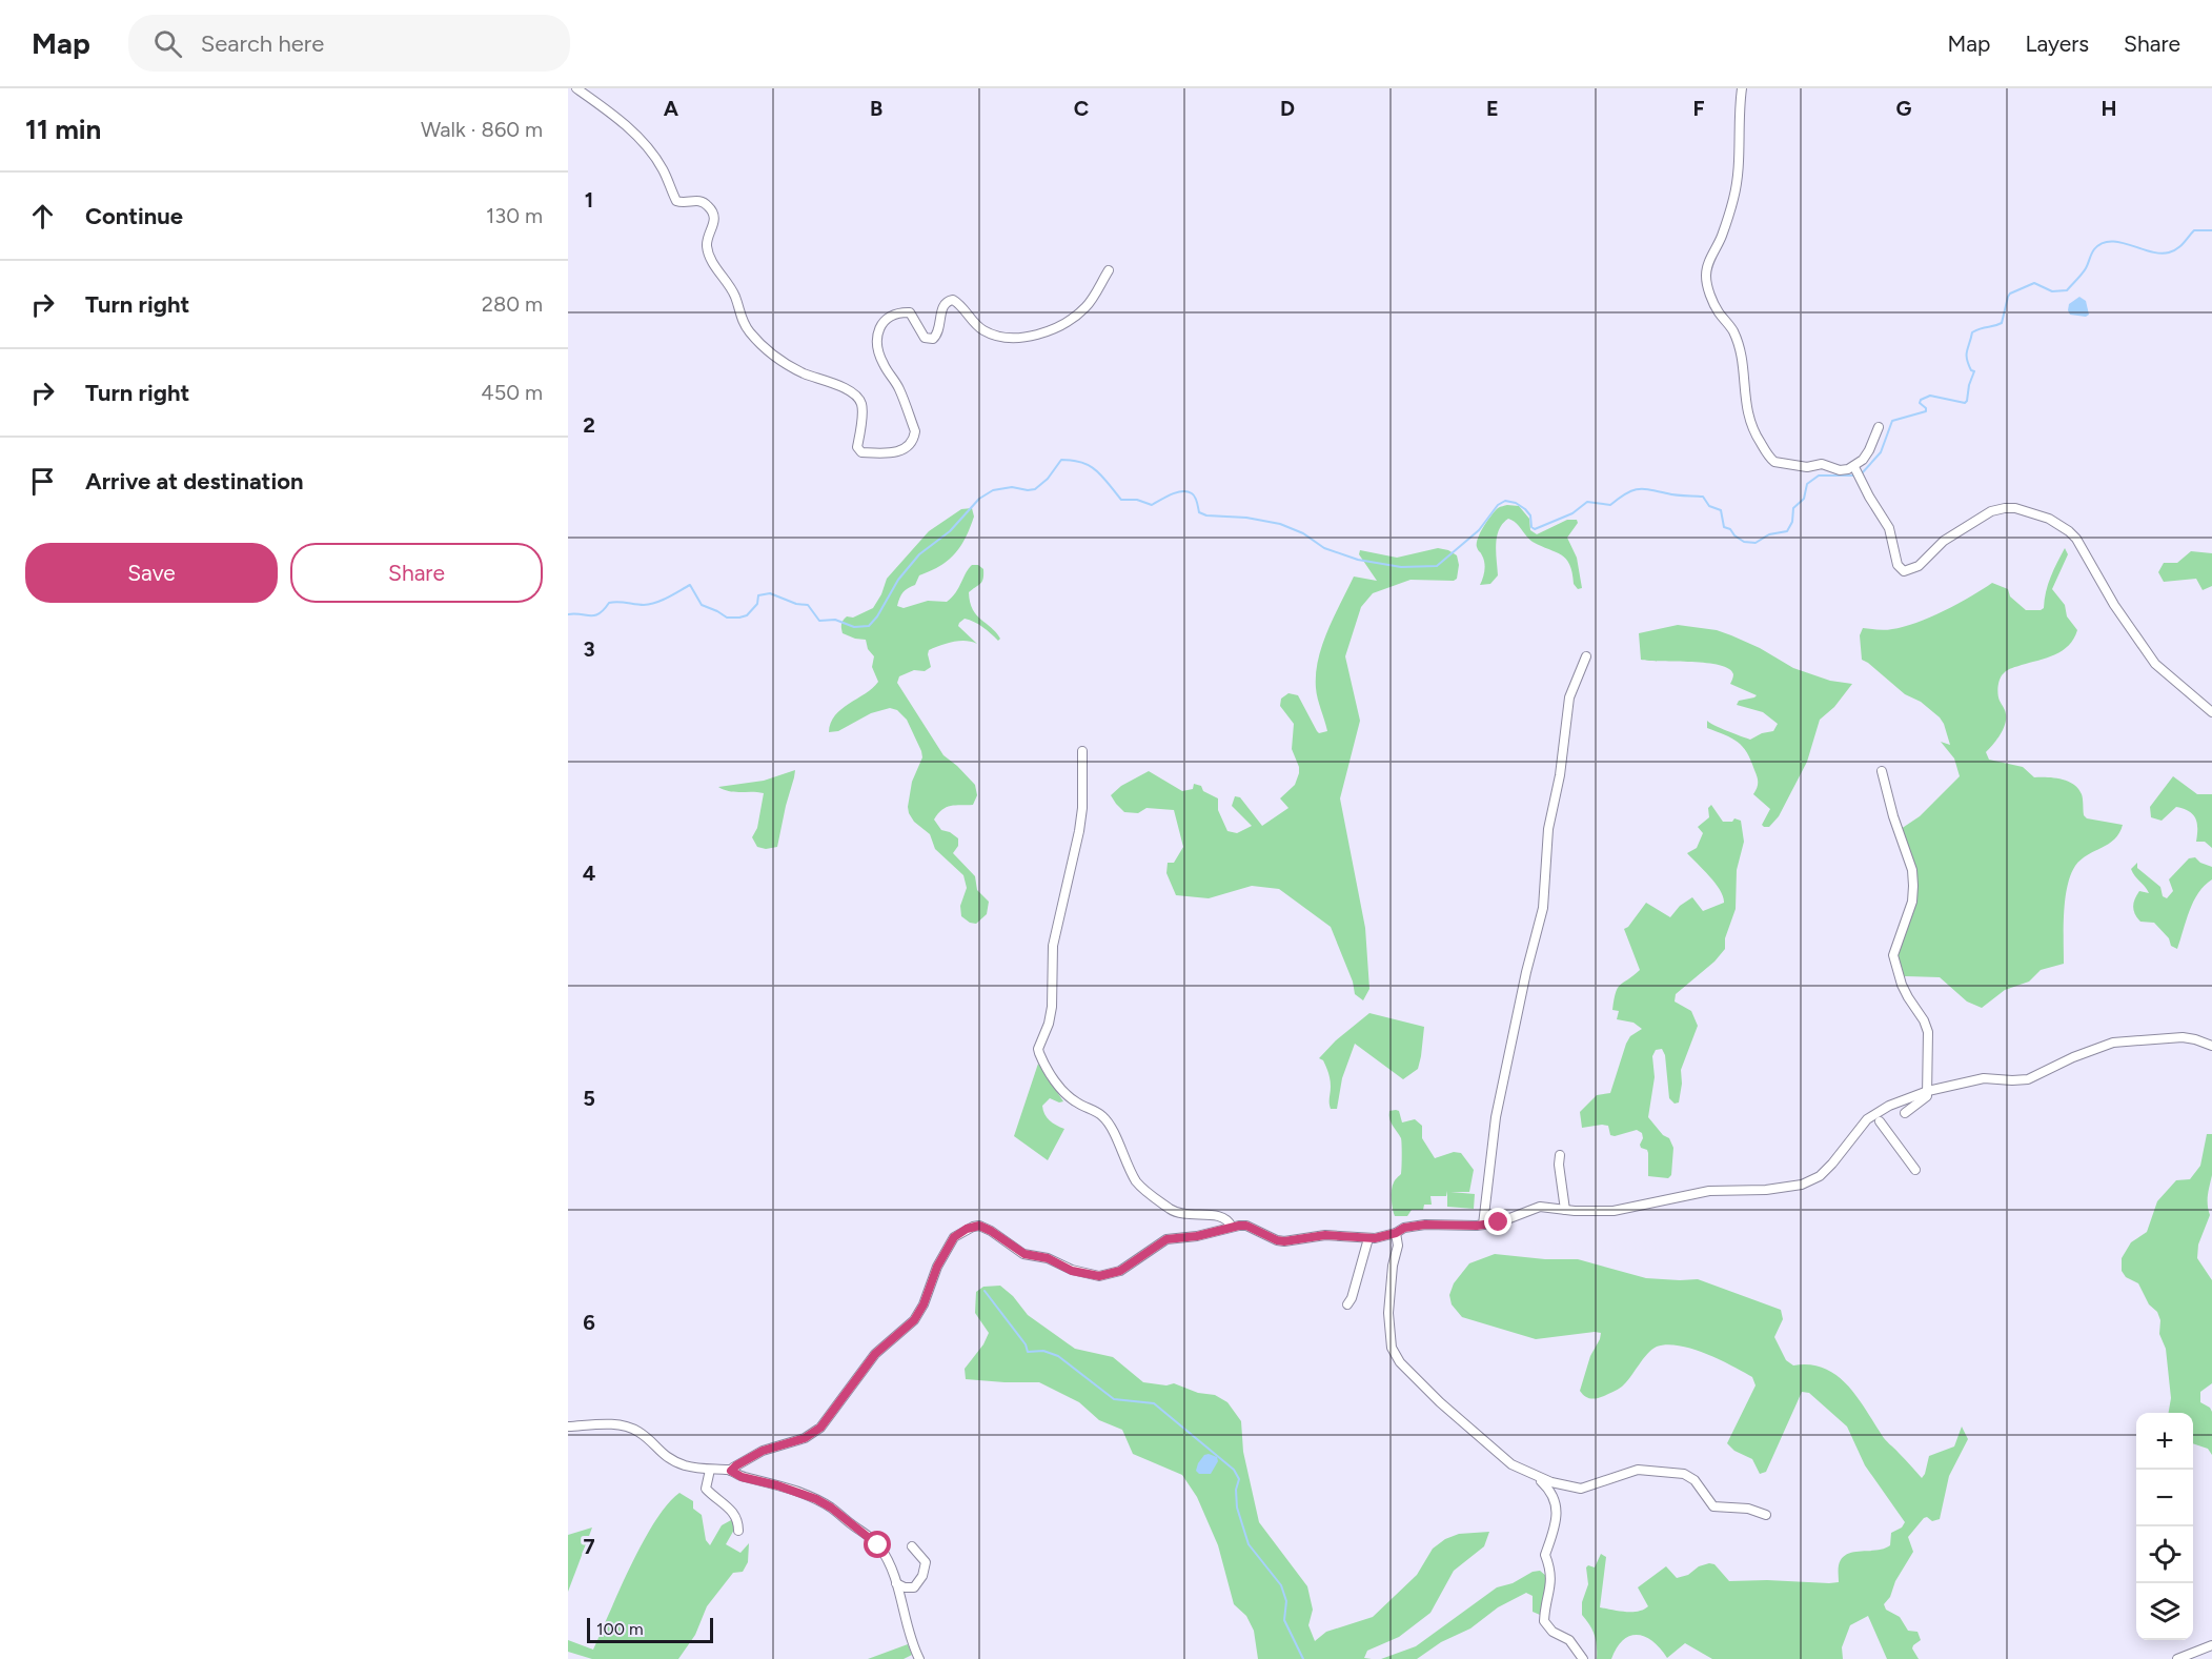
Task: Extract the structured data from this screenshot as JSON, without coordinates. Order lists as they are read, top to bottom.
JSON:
{
  "scale_bar": "100 m",
  "page": {
    "header": "Map",
    "search": "Search here",
    "nav": ["Map", "Layers", "Share"],
    "heading": ["11 min", "Walk · 860 m"],
    "list": [
      ["Continue", "130 m"],
      ["Turn right", "280 m"],
      ["Turn right", "450 m"],
      "Arrive at destination"
    ],
    "buttons": ["Save", "Share"],
    "map_buttons": ["+", "−"],
    "scale": "100 m"
  },
  "grid": {
    "columns": [
      "A",
      "B",
      "C",
      "D",
      "E",
      "F",
      "G",
      "H"
    ],
    "rows": [
      "1",
      "2",
      "3",
      "4",
      "5",
      "6",
      "7"
    ]
  }
}
